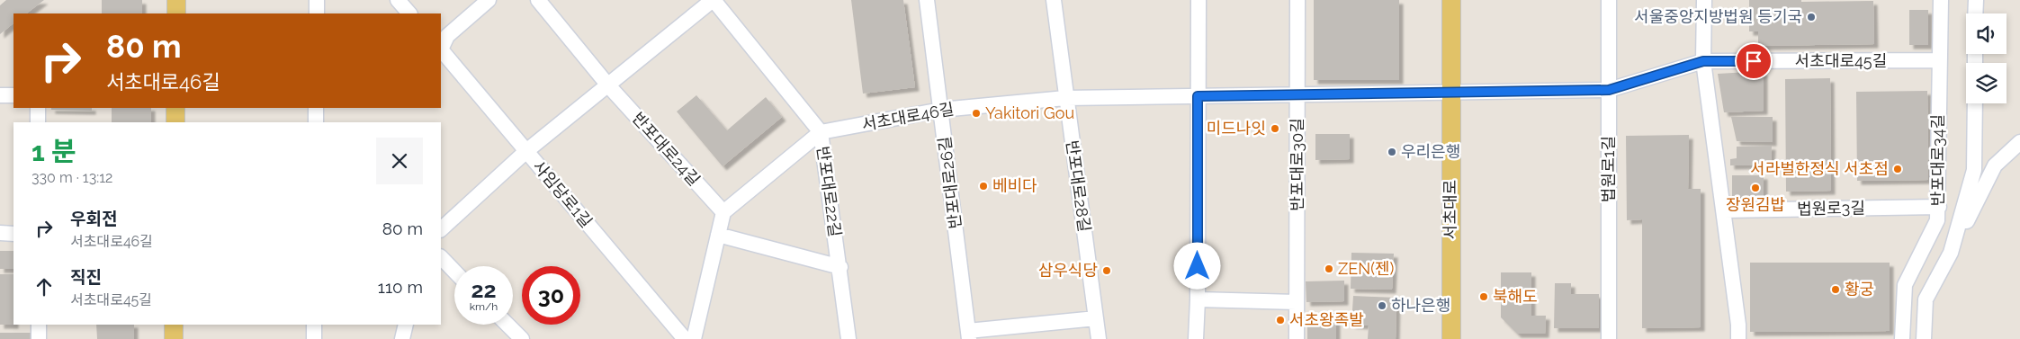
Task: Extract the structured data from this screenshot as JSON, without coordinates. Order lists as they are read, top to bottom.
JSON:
{
  "streets": {
    "main road": ["서초대로"],
    "street": [
      "서초대로45길",
      "서초대로46길",
      "반포대로24길",
      "반포대로34길",
      "반포대로30길",
      "법원로1길",
      "반포대로26길",
      "반포대로28길",
      "반포대로22길",
      "사임당로1길",
      "법원로3길"
    ]
  },
  "crossings": [
    ["서초대로45길", "서초대로46길"],
    ["서초대로45길", "반포대로34길"],
    ["서초대로45길", "법원로1길"],
    ["서초대로45길", "서초대로"],
    ["서초대로46길", "반포대로24길"],
    ["서초대로46길", "반포대로30길"],
    ["서초대로46길", "반포대로26길"],
    ["서초대로46길", "반포대로28길"],
    ["서초대로46길", "반포대로22길"],
    ["서초대로46길", "서초대로"],
    ["반포대로34길", "법원로3길"]
  ],
  "places": [
    "서울중앙지방법원 등기국",
    "Yakitori Gou",
    "미드나잇",
    "우리은행",
    "서라벌한정식 서초점",
    "베비다",
    "장원김밥",
    "ZEN(젠)",
    "삼우식당",
    "황궁",
    "북해도",
    "하나은행",
    "서초왕족발"
  ],
  "page": {
    "turn": ["80 m", "서초대로46길"],
    "heading": ["1 분", "330 m · 13:12"],
    "list": [
      {
        "name": "우회전",
        "note": "서초대로46길",
        "value": "80 m"
      },
      {
        "name": "직진",
        "note": "서초대로45길",
        "value": "110 m"
      }
    ],
    "speed": "22 km/h",
    "limit": "30"
  }
}
